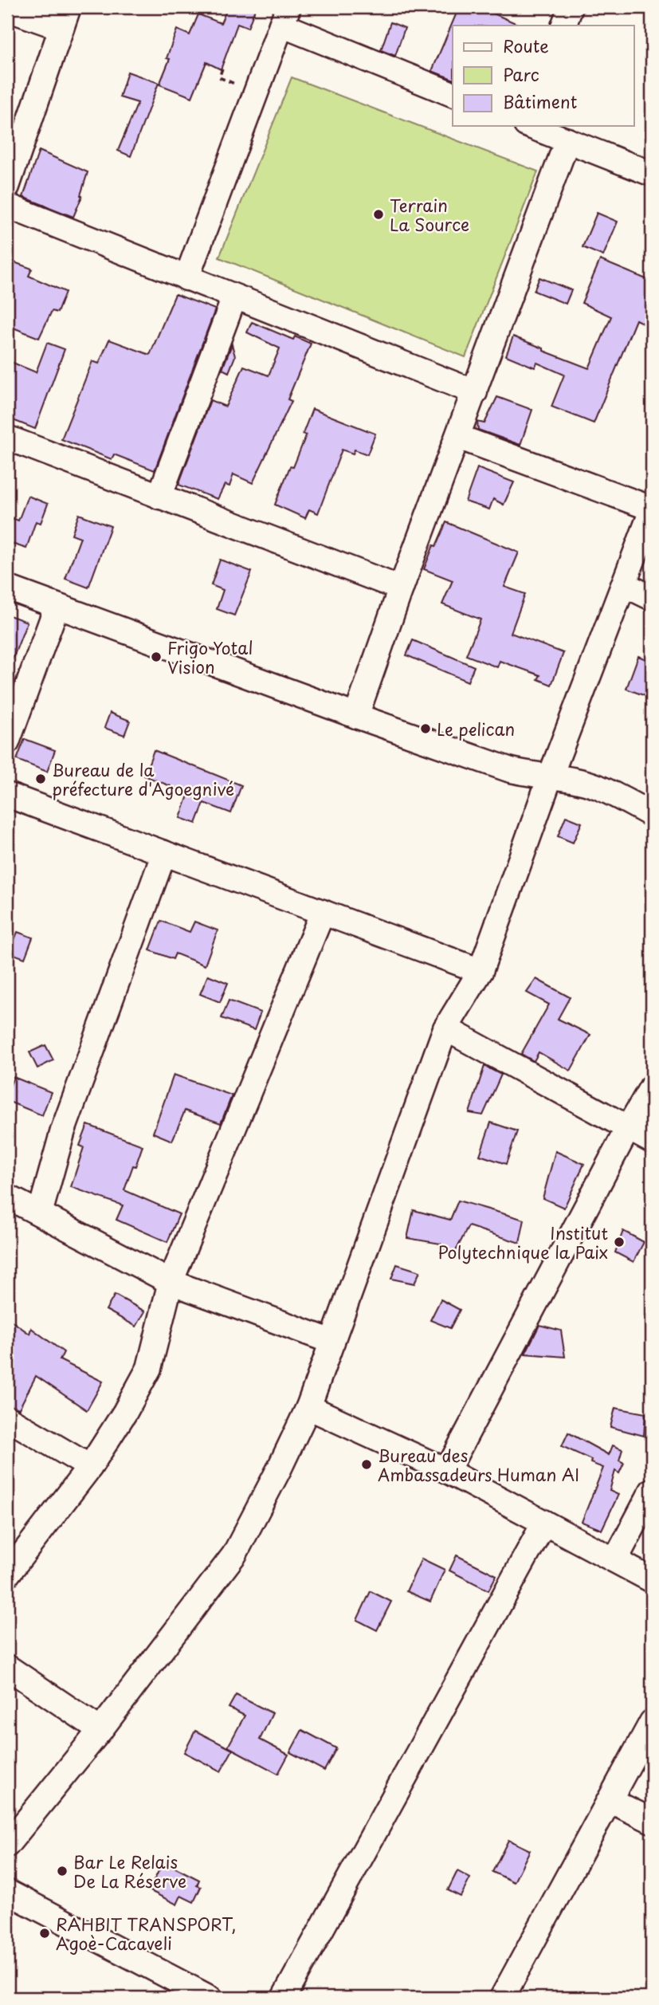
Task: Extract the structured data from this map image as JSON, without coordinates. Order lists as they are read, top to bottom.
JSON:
{
  "places": [
    "Terrain La Source",
    "Frigo Yotal Vision",
    "Le pelican",
    "Bureau de la préfecture d'Agoegnivé",
    "Institut Polytechnique la Paix",
    "Bureau des Ambassadeurs Human AI",
    "Bar Le Relais De La Réserve",
    "RAHBIT TRANSPORT, Agoè-Cacaveli"
  ],
  "legend": ["Route", "Parc", "Bâtiment"]
}
